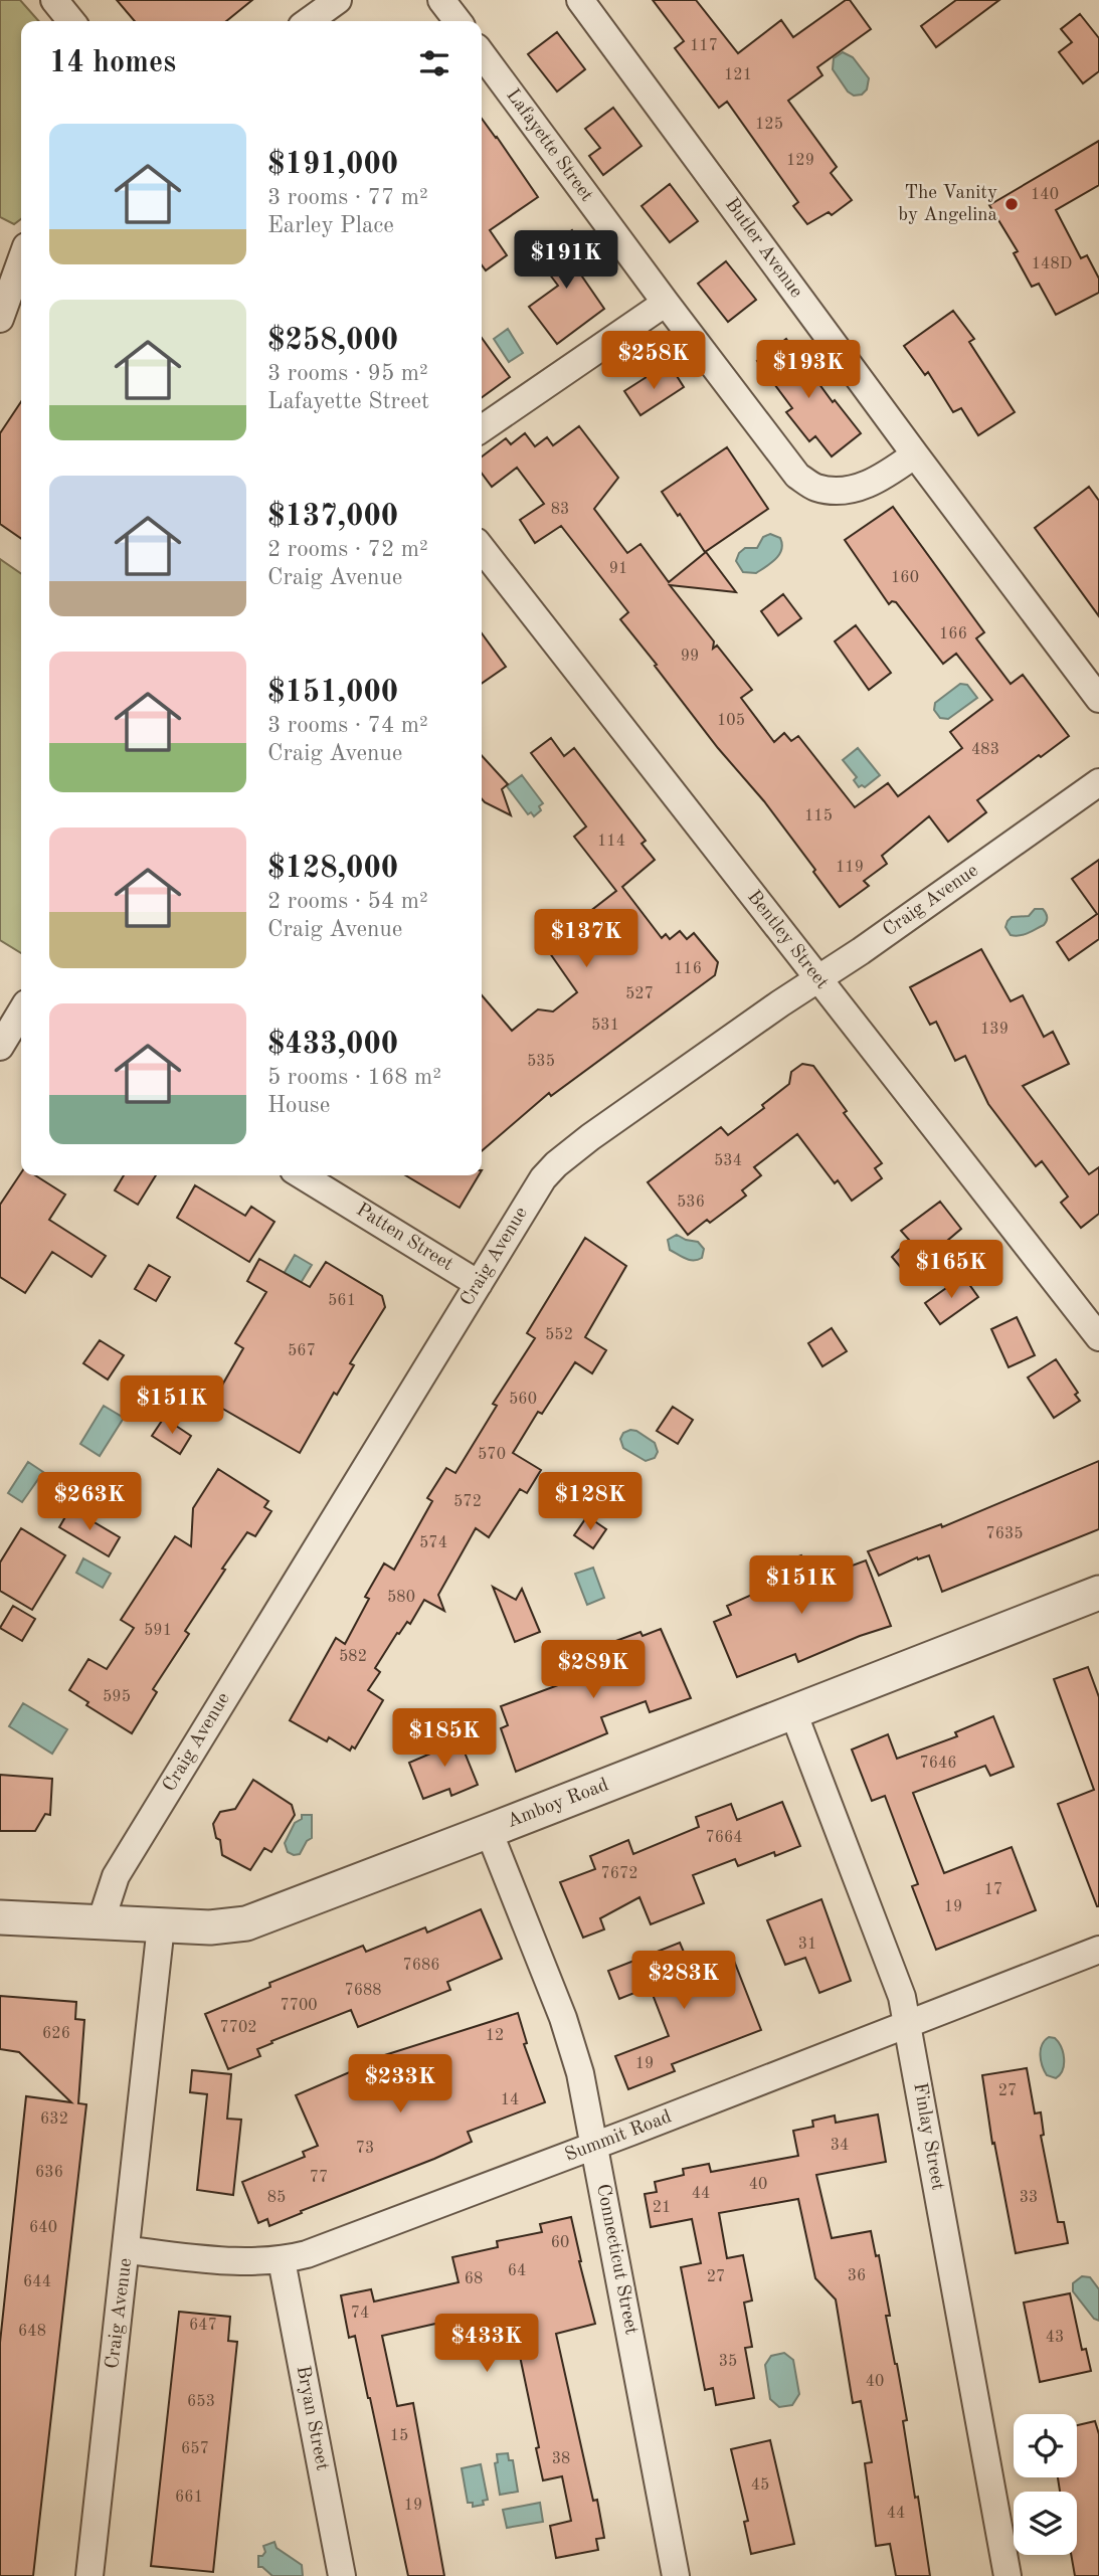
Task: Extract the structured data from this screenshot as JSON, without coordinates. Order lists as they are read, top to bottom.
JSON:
{
  "streets": {
    "street": [
      "Lafayette Street",
      "Butler Avenue",
      "Craig Avenue",
      "Bentley Street",
      "Patten Street",
      "Amboy Road",
      "Summit Road",
      "Finlay Street",
      "Connecticut Street",
      "Bryan Street"
    ]
  },
  "crossings": [
    ["Lafayette Street", "Butler Avenue"],
    ["Craig Avenue", "Bentley Street"],
    ["Craig Avenue", "Patten Street"],
    ["Craig Avenue", "Amboy Road"],
    ["Craig Avenue", "Summit Road"],
    ["Amboy Road", "Finlay Street"],
    ["Amboy Road", "Connecticut Street"],
    ["Summit Road", "Finlay Street"],
    ["Summit Road", "Connecticut Street"],
    ["Summit Road", "Bryan Street"]
  ],
  "places": ["The Vanity by Angelina"],
  "house_numbers": [
    "117",
    "121",
    "125",
    "129",
    "140",
    "148D",
    "83",
    "91",
    "160",
    "166",
    "99",
    "105",
    "483",
    "115",
    "114",
    "119",
    "116",
    "527",
    "531",
    "139",
    "535",
    "534",
    "536",
    "561",
    "552",
    "567",
    "560",
    "570",
    "572",
    "7635",
    "574",
    "580",
    "591",
    "582",
    "595",
    "7646",
    "7664",
    "7672",
    "17",
    "19",
    "31",
    "7686",
    "7688",
    "7700",
    "7702",
    "626",
    "12",
    "19",
    "27",
    "14",
    "632",
    "34",
    "73",
    "636",
    "77",
    "40",
    "44",
    "85",
    "33",
    "21",
    "640",
    "60",
    "64",
    "36",
    "27",
    "68",
    "644",
    "74",
    "647",
    "648",
    "43",
    "35",
    "40",
    "653",
    "15",
    "657",
    "38",
    "45",
    "661",
    "19",
    "44"
  ],
  "page": {
    "heading": "14 homes",
    "list": [
      {
        "name": "$191,000",
        "note": "3 rooms · 77 m² · Earley Place"
      },
      {
        "name": "$258,000",
        "note": "3 rooms · 95 m² · Lafayette Street"
      },
      {
        "name": "$137,000",
        "note": "2 rooms · 72 m² · Craig Avenue"
      },
      {
        "name": "$151,000",
        "note": "3 rooms · 74 m² · Craig Avenue"
      },
      {
        "name": "$128,000",
        "note": "2 rooms · 54 m² · Craig Avenue"
      },
      {
        "name": "$433,000",
        "note": "5 rooms · 168 m² · House"
      }
    ],
    "price": [
      "$191K",
      "$258K",
      "$193K",
      "$137K",
      "$165K",
      "$151K",
      "$263K",
      "$128K",
      "$151K",
      "$289K",
      "$185K",
      "$283K",
      "$233K",
      "$433K"
    ]
  }
}
